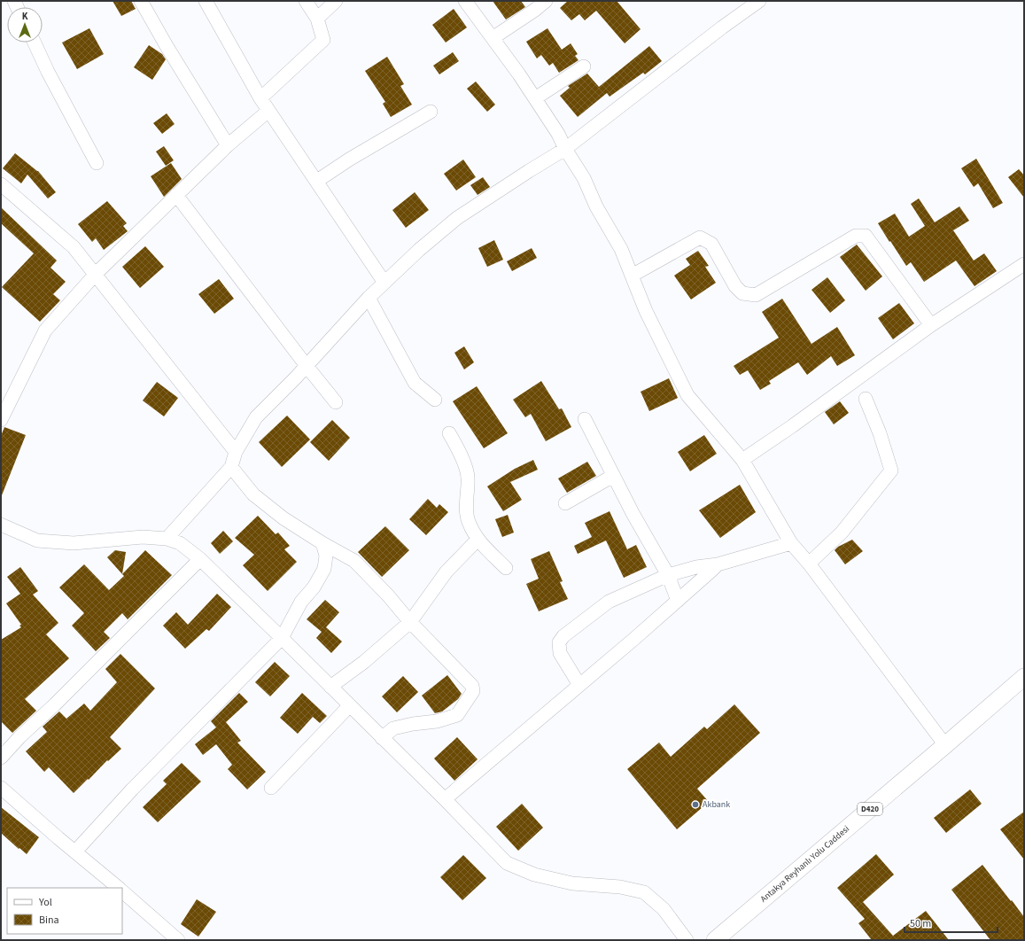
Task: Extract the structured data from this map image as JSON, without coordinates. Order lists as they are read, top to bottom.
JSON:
{
  "streets": {
    "main road": ["D420", "Antakya Reyhanlı Yolu Caddesi"]
  },
  "places": ["Akbank"],
  "legend": ["Yol", "Bina"],
  "scale_bar": "50 m",
  "north": "top"
}
